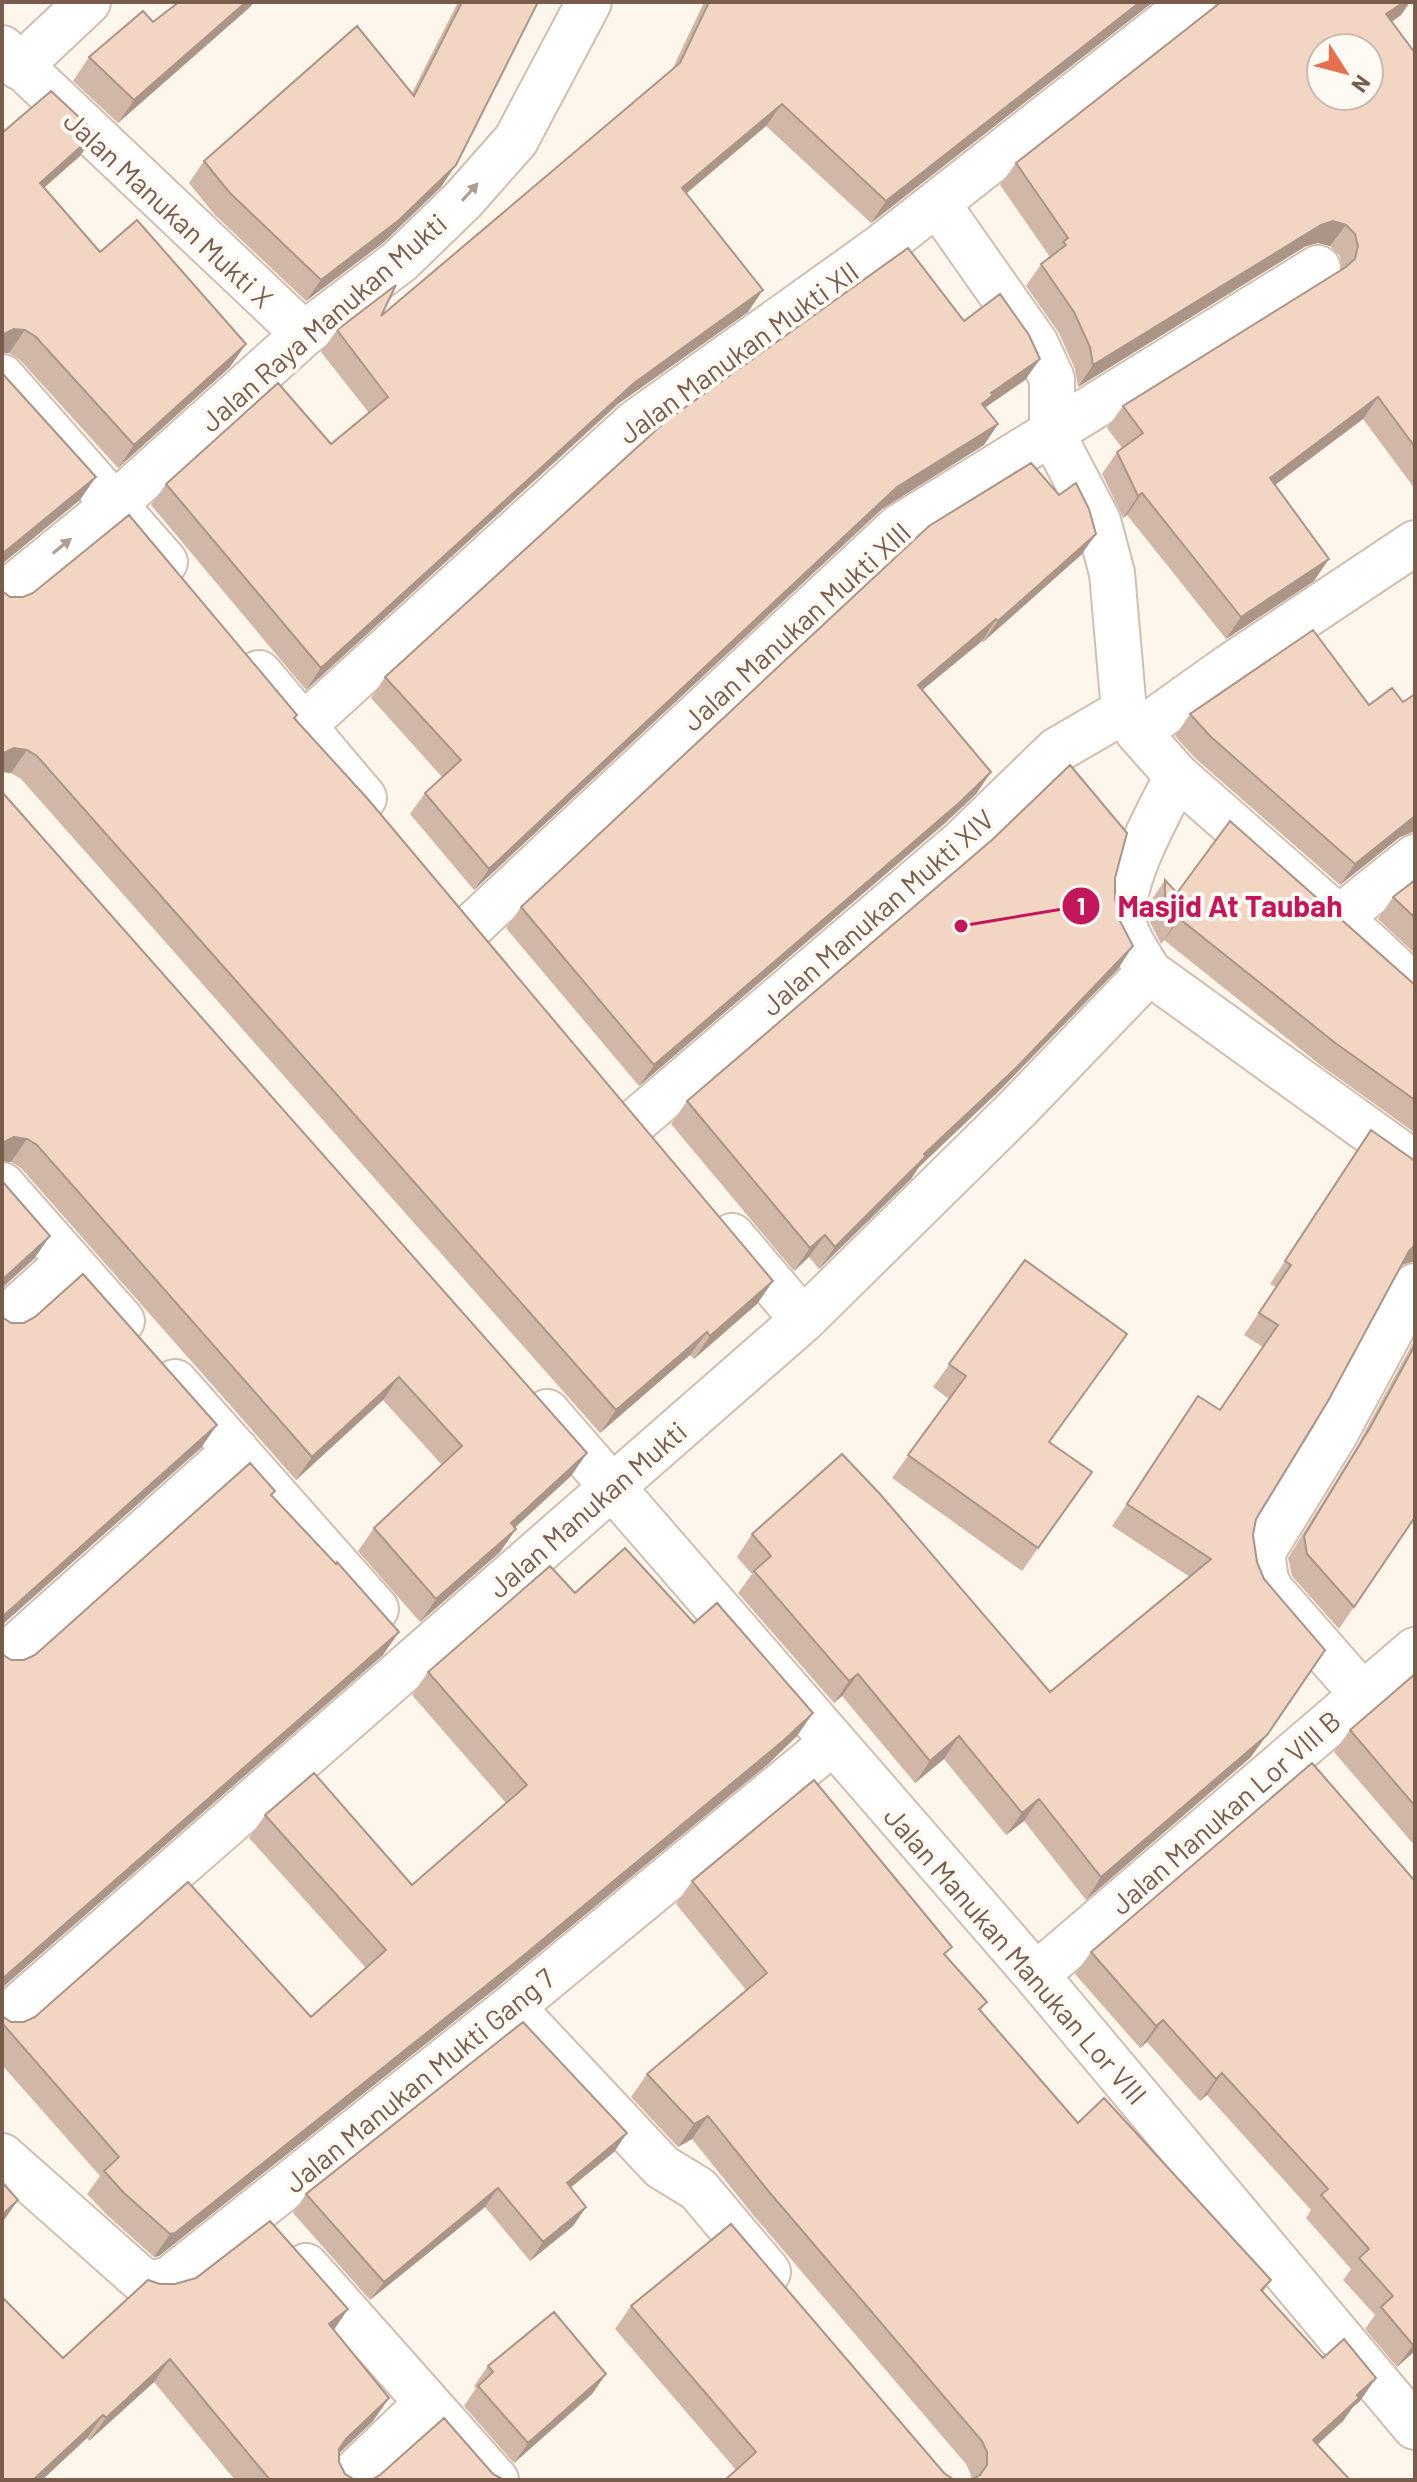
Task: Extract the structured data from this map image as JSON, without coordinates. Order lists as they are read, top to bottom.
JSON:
{
  "streets": {
    "street": [
      "Jalan Manukan Mukti X",
      "Jalan Raya Manukan Mukti",
      "Jalan Manukan Mukti XII",
      "Jalan Manukan Mukti XIII",
      "Jalan Manukan Mukti XIV",
      "Jalan Manukan Mukti",
      "Jalan Manukan Lor VIII B",
      "Jalan Manukan Manukan Lor VIII",
      "Jalan Manukan Mukti Gang 7"
    ]
  },
  "crossings": [
    ["Jalan Manukan Mukti X", "Jalan Raya Manukan Mukti"],
    ["Jalan Manukan Mukti", "Jalan Manukan Manukan Lor VIII"],
    ["Jalan Manukan Lor VIII B", "Jalan Manukan Manukan Lor VIII"],
    ["Jalan Manukan Manukan Lor VIII", "Jalan Manukan Mukti Gang 7"]
  ],
  "one_way": ["Jalan Raya Manukan Mukti"],
  "places": ["Masjid At Taubah"],
  "north": "bottom right"
}
